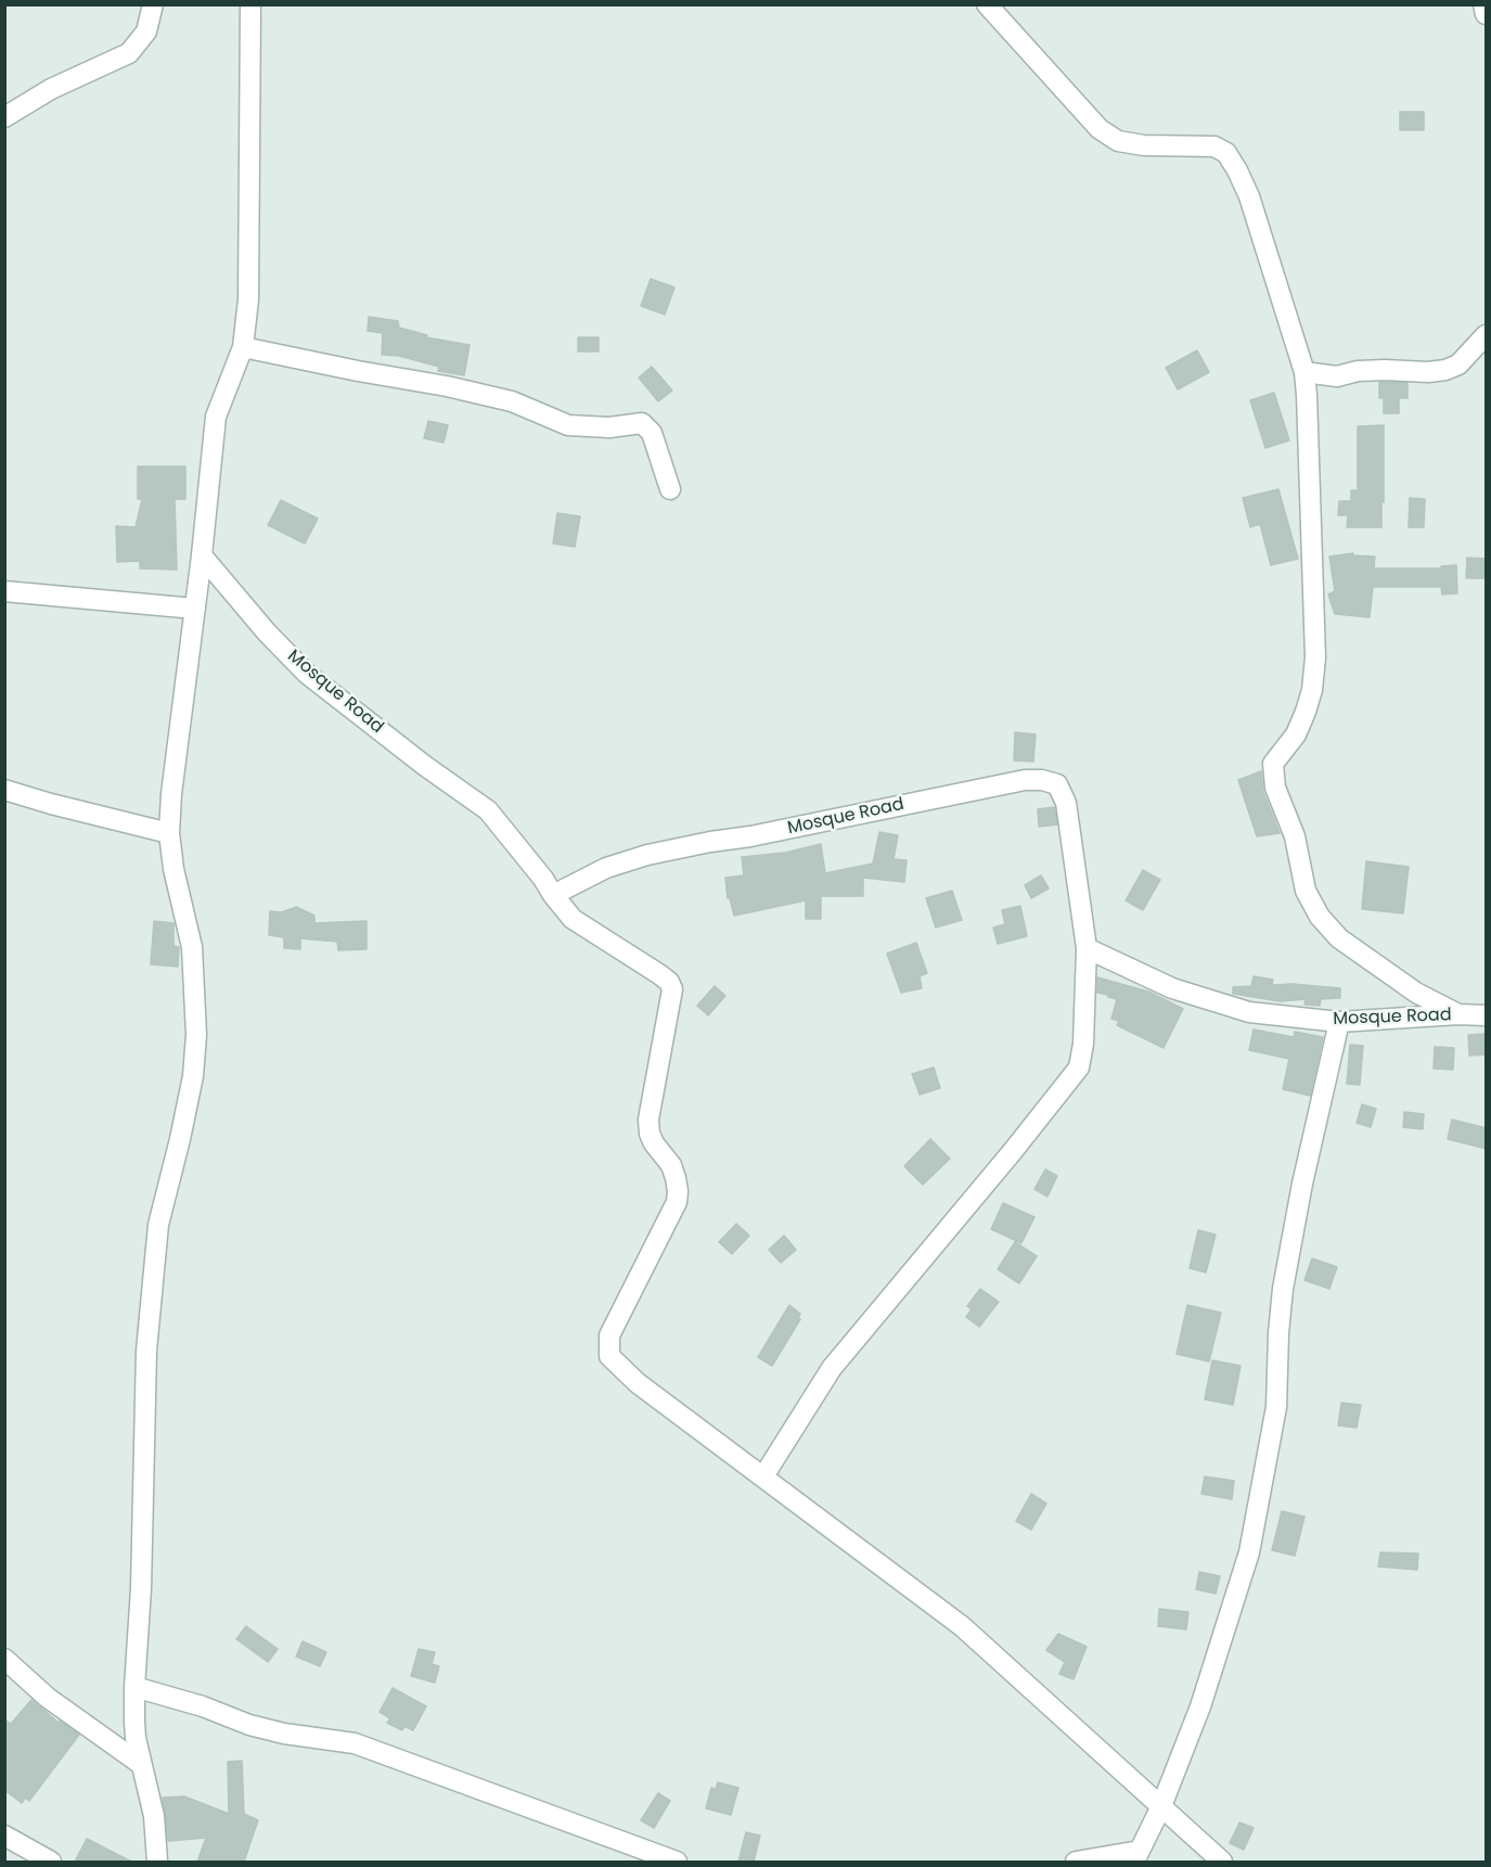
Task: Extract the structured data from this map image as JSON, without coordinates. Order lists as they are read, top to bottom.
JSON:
{
  "streets": {
    "street": ["Mosque Road"]
  }
}
